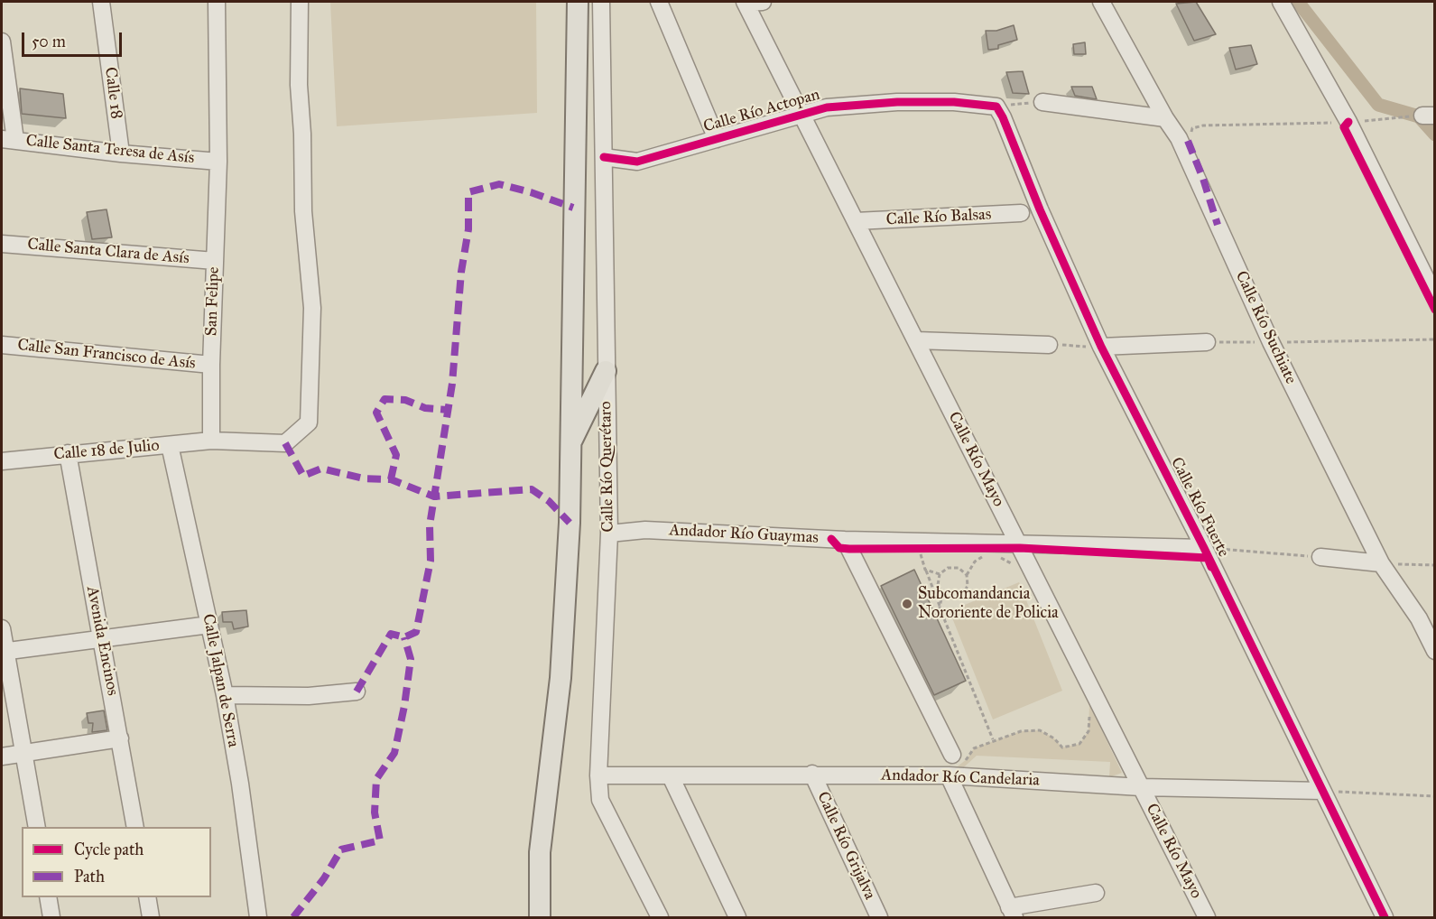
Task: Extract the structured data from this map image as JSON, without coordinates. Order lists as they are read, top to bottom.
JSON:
{
  "streets": {
    "street": [
      "Calle 18",
      "Calle Río Actopan",
      "Calle Santa Teresa de Asís",
      "Calle Río Balsas",
      "Calle Santa Clara de Asís",
      "San Felipe",
      "Calle Río Suchiate",
      "Calle San Francisco de Asís",
      "Calle 18 de Julio",
      "Calle Río Mayo",
      "Calle Río Querétaro",
      "Calle Río Fuerte",
      "Andador Río Guaymas",
      "Avenida Encinos",
      "Calle Jalpan de Serra",
      "Andador Río Candelaria",
      "Calle Río Grijalva"
    ]
  },
  "crossings": [
    ["Calle 18", "Calle Santa Teresa de Asís"],
    ["Calle Río Actopan", "Calle Río Mayo"],
    ["Calle Río Actopan", "Calle Río Querétaro"],
    ["Calle Río Actopan", "Calle Río Fuerte"],
    ["Calle Santa Teresa de Asís", "San Felipe"],
    ["Calle Río Balsas", "Calle Río Mayo"],
    ["Calle Santa Clara de Asís", "San Felipe"],
    ["San Felipe", "Calle San Francisco de Asís"],
    ["San Felipe", "Calle 18 de Julio"],
    ["Calle 18 de Julio", "Avenida Encinos"],
    ["Calle 18 de Julio", "Calle Jalpan de Serra"],
    ["Calle Río Mayo", "Andador Río Guaymas"],
    ["Calle Río Mayo", "Andador Río Candelaria"],
    ["Calle Río Querétaro", "Andador Río Guaymas"],
    ["Calle Río Querétaro", "Andador Río Candelaria"],
    ["Calle Río Fuerte", "Andador Río Guaymas"],
    ["Calle Río Fuerte", "Andador Río Candelaria"],
    ["Andador Río Candelaria", "Calle Río Grijalva"]
  ],
  "places": ["Subcomandancia Nororiente de Policia"],
  "legend": ["Cycle path", "Path"],
  "scale_bar": "50 m"
}
